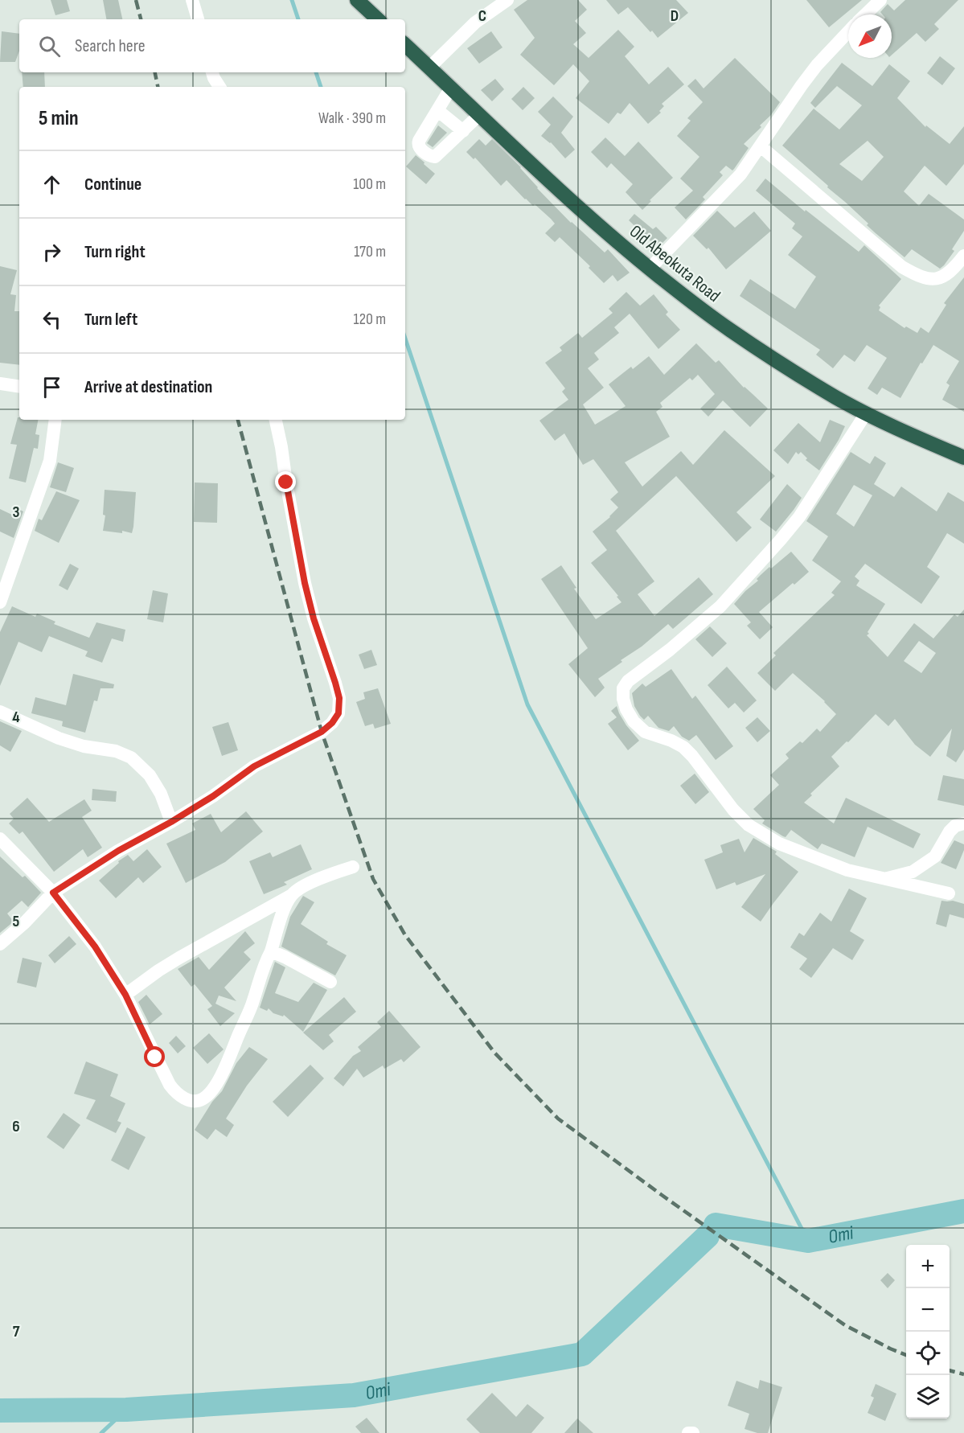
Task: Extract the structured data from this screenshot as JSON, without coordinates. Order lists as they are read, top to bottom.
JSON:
{
  "streets": {
    "highway": ["Old Abeokuta Road"]
  },
  "water": ["Omi"],
  "north": "bottom left",
  "page": {
    "search": "Search here",
    "heading": ["5 min", "Walk · 390 m"],
    "list": [
      ["Continue", "100 m"],
      ["Turn right", "170 m"],
      ["Turn left", "120 m"],
      "Arrive at destination"
    ],
    "map_buttons": ["+", "−"]
  },
  "grid": {
    "columns": ["C", "D"],
    "rows": [
      "3",
      "4",
      "5",
      "6",
      "7"
    ]
  }
}
